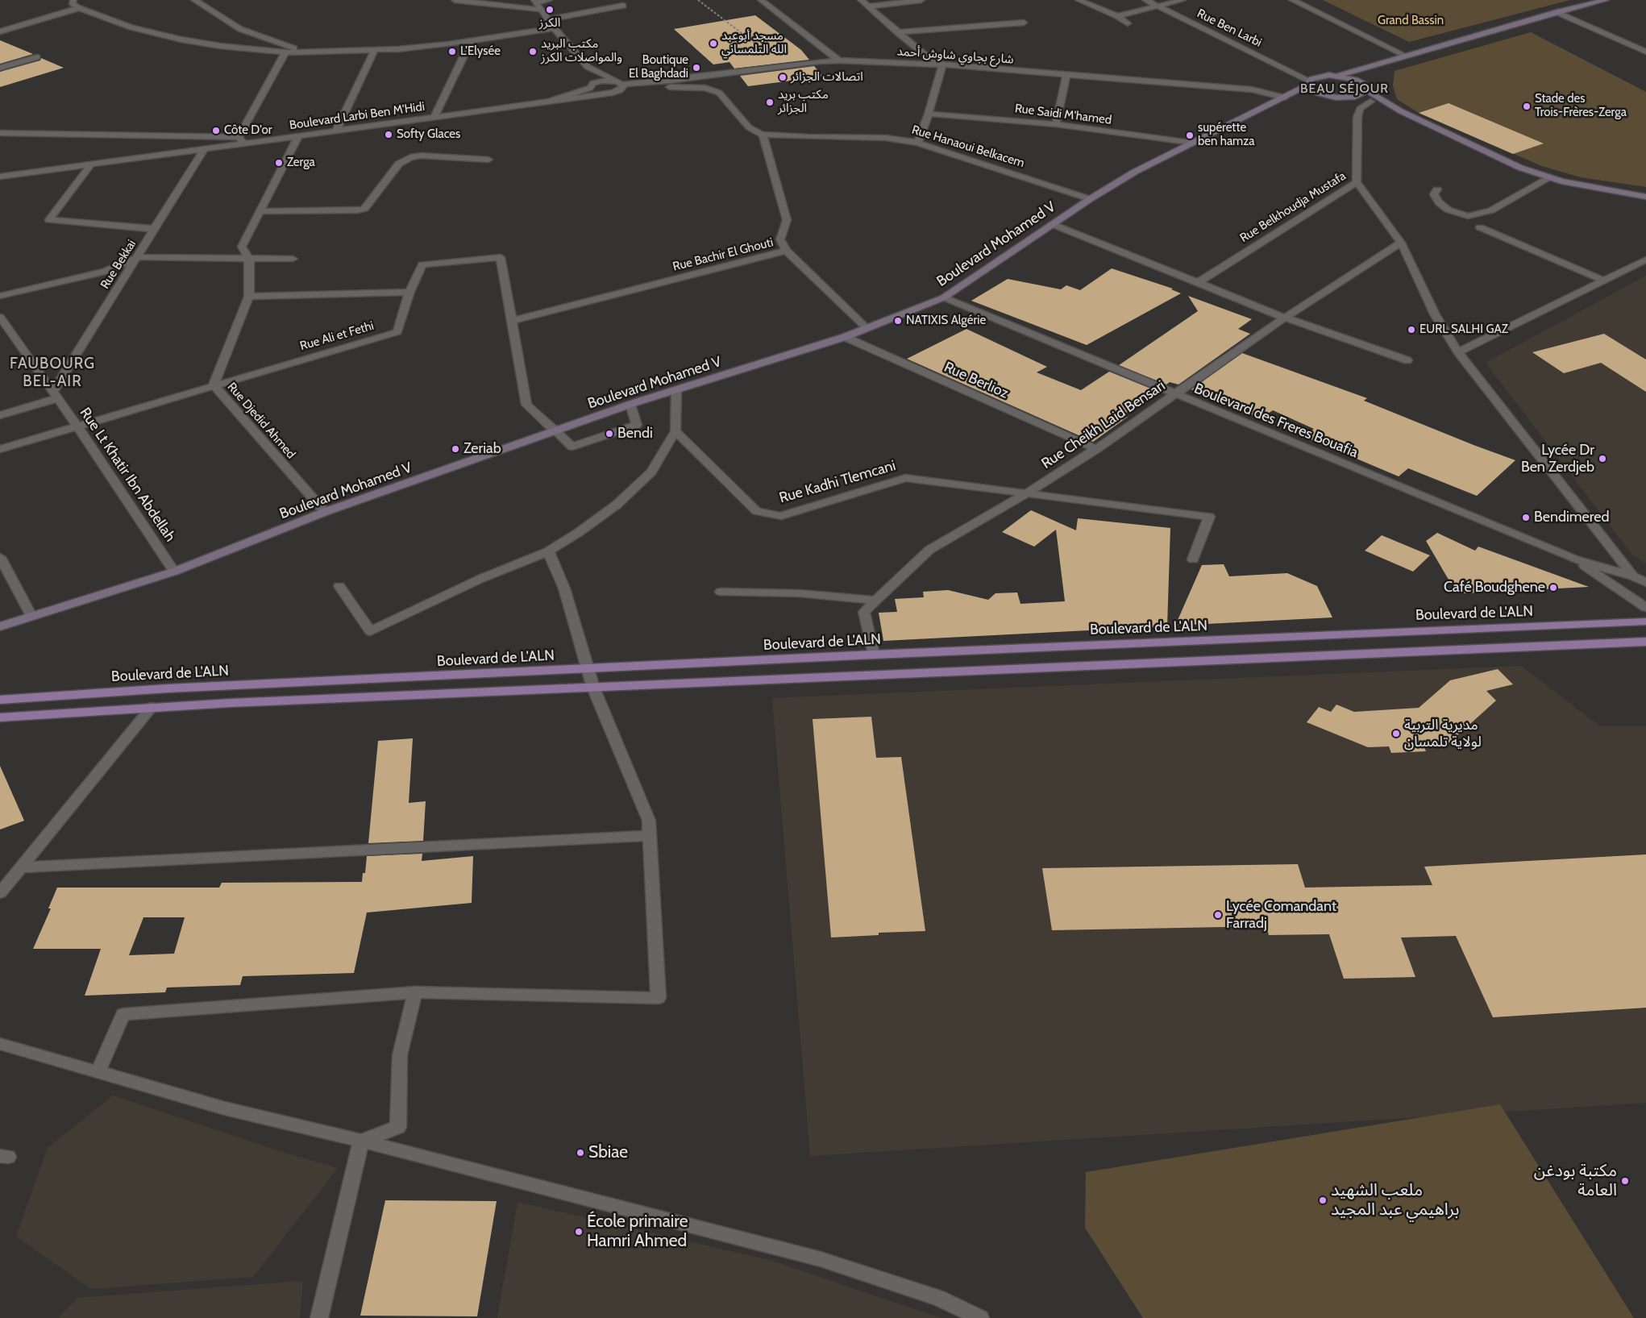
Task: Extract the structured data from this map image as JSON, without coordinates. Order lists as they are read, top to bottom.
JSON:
{
  "streets": {
    "main road": ["Boulevard Mohamed V", "Boulevard de L'ALN"],
    "street": [
      "Rue Ben Larbi",
      "شارع بجاوي شاوش أحمد",
      "Rue Saidi M'hamed",
      "Boulevard Larbi Ben M'Hidi",
      "Rue Hanaoui Belkacem",
      "Rue Belkhoudja Mustafa",
      "Rue Bachir El Ghouti",
      "Rue Bekkai",
      "Rue Ali et Fethi",
      "Rue Berlioz",
      "Rue Djedid Ahmed",
      "Boulevard des Freres Bouafia",
      "Rue Cheikh Laid Bensari",
      "Rue Lt Khatir Ibn Abdellah",
      "Rue Kadhi Tlemcani"
    ]
  },
  "crossings": [
    ["Rue Ben Larbi", "Boulevard Mohamed V"],
    ["شارع بجاوي شاوش أحمد", "Boulevard Larbi Ben M'Hidi"],
    ["شارع بجاوي شاوش أحمد", "Boulevard Mohamed V"],
    ["Rue Saidi M'hamed", "Boulevard Mohamed V"],
    ["Boulevard Larbi Ben M'Hidi", "Rue Bekkai"],
    ["Boulevard Larbi Ben M'Hidi", "Rue Djedid Ahmed"],
    ["Rue Hanaoui Belkacem", "Boulevard Mohamed V"],
    ["Rue Hanaoui Belkacem", "Rue Bachir El Ghouti"],
    ["Rue Belkhoudja Mustafa", "Rue Cheikh Laid Bensari"],
    ["Boulevard Mohamed V", "Rue Berlioz"],
    ["Boulevard Mohamed V", "Rue Djedid Ahmed"],
    ["Boulevard Mohamed V", "Boulevard des Freres Bouafia"],
    ["Boulevard Mohamed V", "Rue Lt Khatir Ibn Abdellah"],
    ["Rue Bachir El Ghouti", "Rue Ali et Fethi"],
    ["Rue Bekkai", "Rue Lt Khatir Ibn Abdellah"],
    ["Rue Ali et Fethi", "Rue Djedid Ahmed"],
    ["Rue Berlioz", "Rue Cheikh Laid Bensari"],
    ["Boulevard des Freres Bouafia", "Rue Cheikh Laid Bensari"],
    ["Rue Cheikh Laid Bensari", "Rue Kadhi Tlemcani"],
    ["Rue Cheikh Laid Bensari", "Boulevard de L'ALN"]
  ],
  "districts": ["BEAU SÉJOUR", "FAUBOURG BEL-AIR"],
  "parks": ["Grand Bassin"],
  "places": [
    "الكرز",
    "مسجد أبوعبد الله التلمساني",
    "L’Elysée",
    "مكتب البريد والمواصلات الكرز",
    "Boutique El Baghdadi",
    "اتصالات الجزائر",
    "مكتب بريد الجزائر",
    "Stade des Trois-Frères-Zerga",
    "Côte D'or",
    "Softy Glaces",
    "supérette ben hamza",
    "Zerga",
    "NATIXIS Algérie",
    "EURL SALHI GAZ",
    "Bendi",
    "Zeriab",
    "Lycée Dr Ben Zerdjeb",
    "Bendimered",
    "Café Boudghene",
    "مديرية التربية لولاية تلمسان",
    "Lycée Comandant Farradj",
    "Sbiae",
    "مكتبة بودغن العامة",
    "ملعب الشهيد براهيمي عبد المجيد",
    "École primaire Hamri Ahmed"
  ]
}
